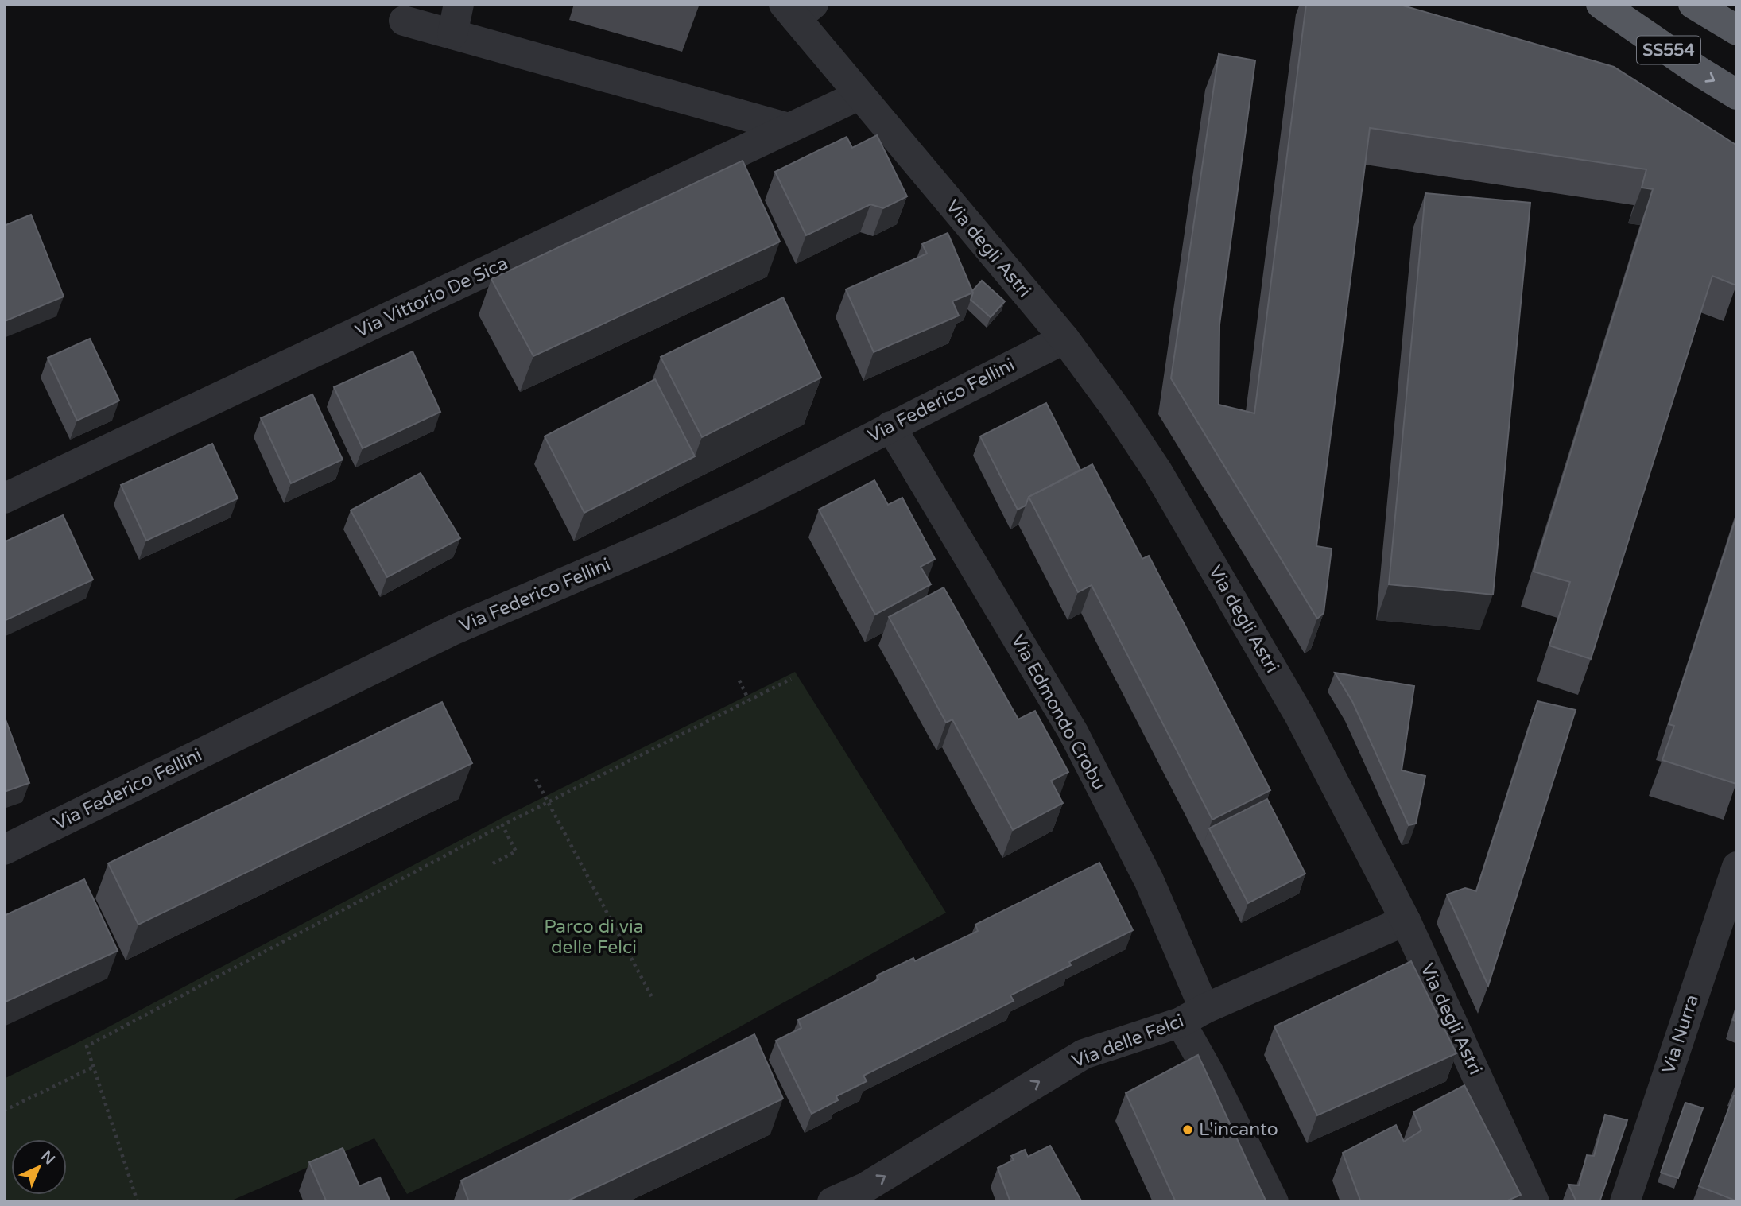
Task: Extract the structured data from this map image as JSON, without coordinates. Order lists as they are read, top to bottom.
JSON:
{
  "streets": {
    "highway": ["SS554"],
    "street": [
      "Via degli Astri",
      "Via Vittorio De Sica",
      "Via Federico Fellini",
      "Via Edmondo Crobu",
      "Via Nurra",
      "Via delle Felci"
    ]
  },
  "crossings": [
    ["Via degli Astri", "Via Vittorio De Sica"],
    ["Via degli Astri", "Via Federico Fellini"],
    ["Via degli Astri", "Via delle Felci"],
    ["Via Federico Fellini", "Via Edmondo Crobu"],
    ["Via Edmondo Crobu", "Via delle Felci"]
  ],
  "one_way": ["Via delle Felci"],
  "parks": ["Parco di via delle Felci"],
  "places": ["L'incanto"],
  "north": "top right"
}
